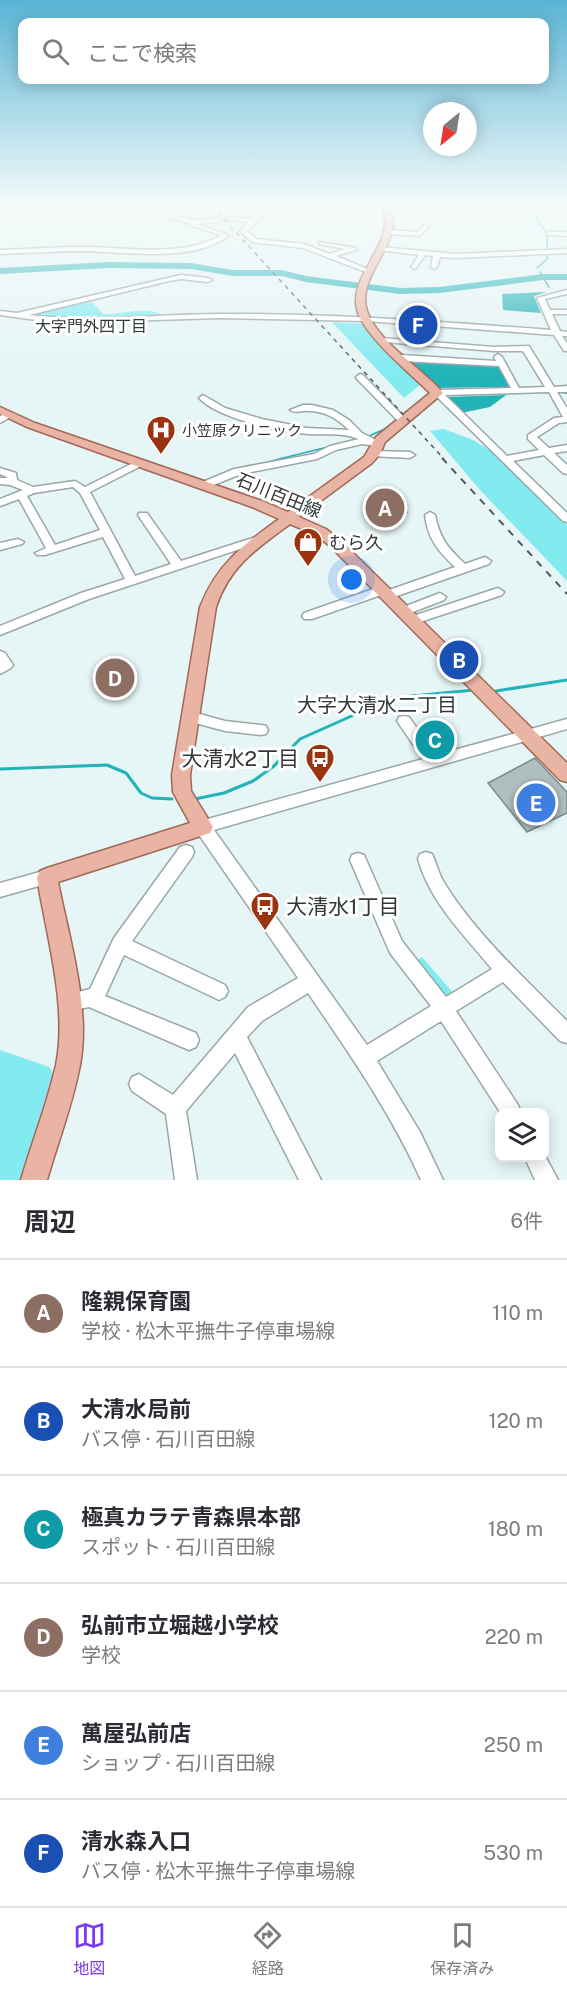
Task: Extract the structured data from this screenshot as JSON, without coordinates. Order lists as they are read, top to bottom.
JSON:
{
  "streets": {
    "main road": ["石川百田線"]
  },
  "districts": ["大字門外四丁目", "大字大清水二丁目"],
  "places": {
    "hospital": ["小笠原クリニック"],
    "shop": ["むら久"],
    "bus stop": ["大清水2丁目", "大清水1丁目"]
  },
  "north": "bottom left",
  "page": {
    "search": "ここで検索",
    "pins": [
      "F",
      "A",
      "B",
      "D",
      "C",
      "E"
    ],
    "heading": ["周辺", "6件"],
    "list": [
      {
        "mark": "A",
        "name": "隆親保育園",
        "note": "学校 · 松木平撫牛子停車場線",
        "value": "110 m"
      },
      {
        "mark": "B",
        "name": "大清水局前",
        "note": "バス停 · 石川百田線",
        "value": "120 m"
      },
      {
        "mark": "C",
        "name": "極真カラテ青森県本部",
        "note": "スポット · 石川百田線",
        "value": "180 m"
      },
      {
        "mark": "D",
        "name": "弘前市立堀越小学校",
        "note": "学校",
        "value": "220 m"
      },
      {
        "mark": "E",
        "name": "萬屋弘前店",
        "note": "ショップ · 石川百田線",
        "value": "250 m"
      },
      {
        "mark": "F",
        "name": "清水森入口",
        "note": "バス停 · 松木平撫牛子停車場線",
        "value": "530 m"
      }
    ],
    "nav": ["地図", "経路", "保存済み"]
  }
}
